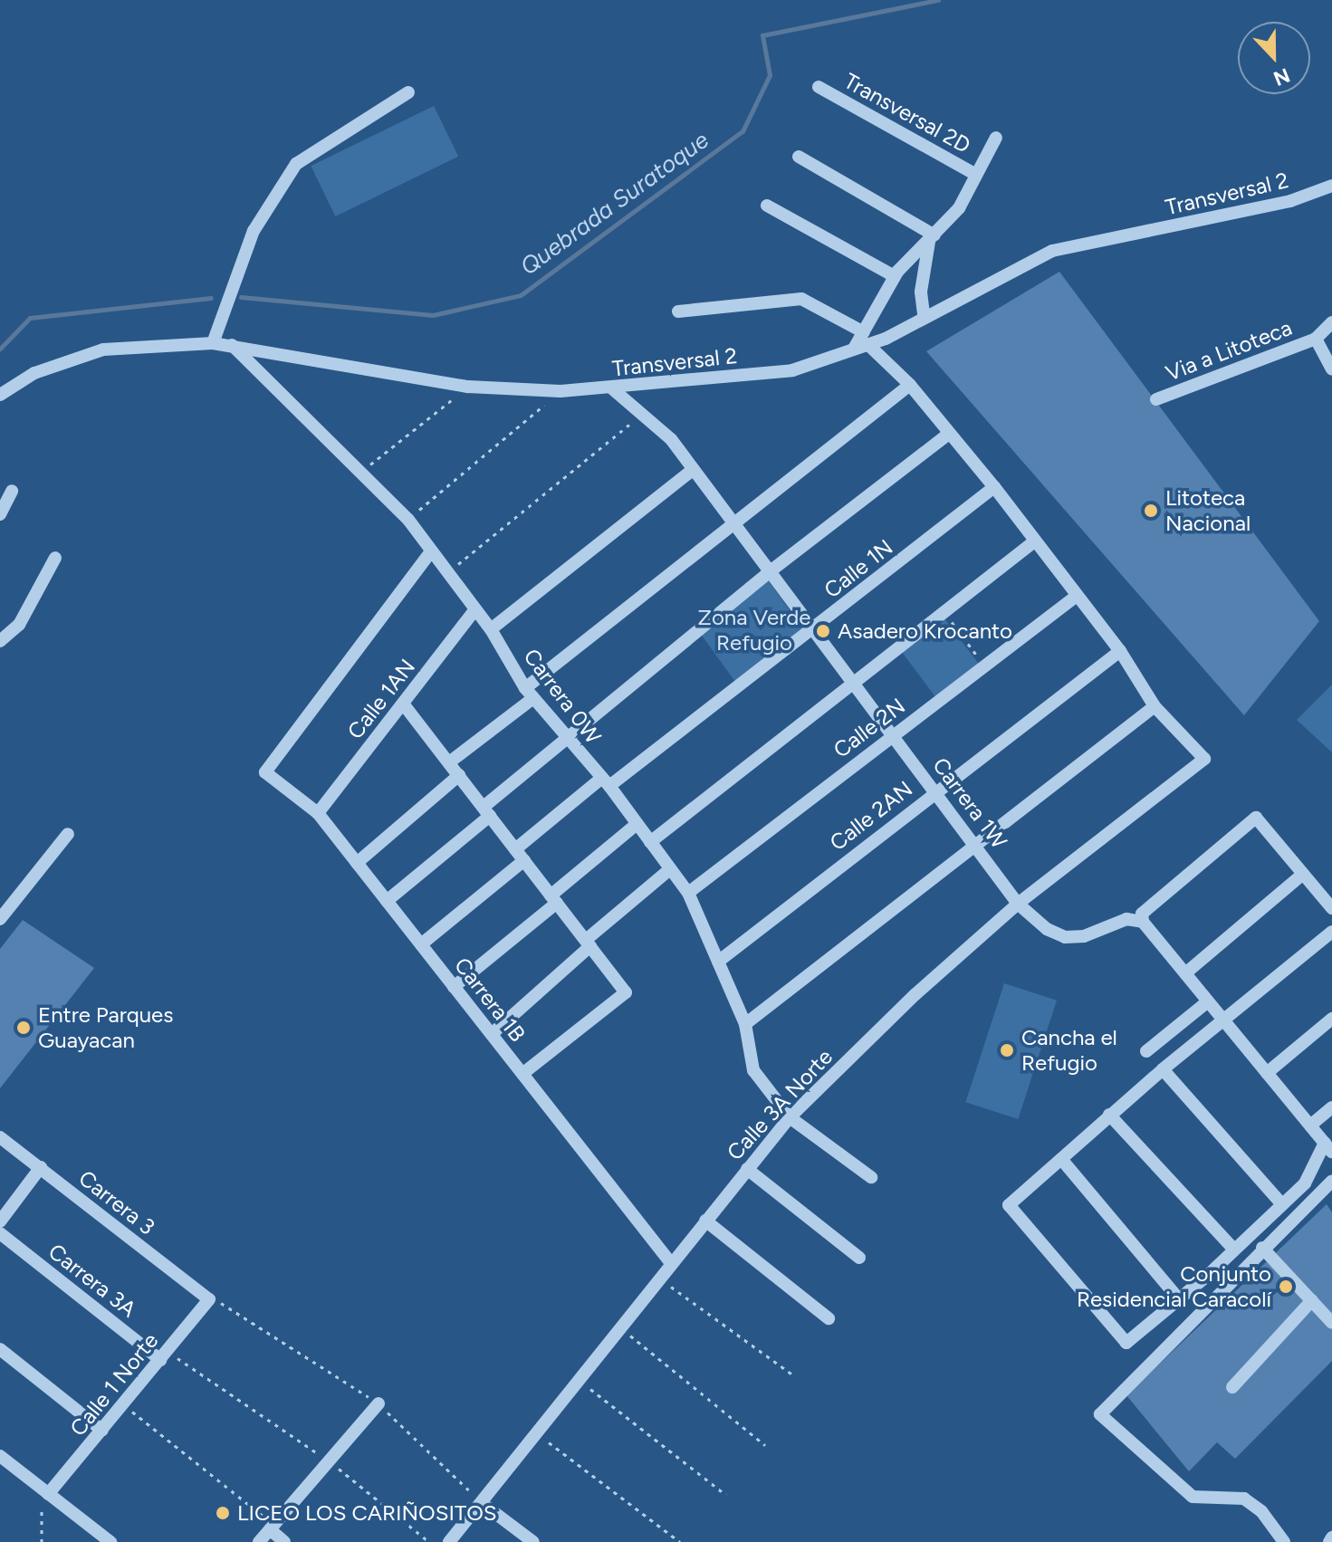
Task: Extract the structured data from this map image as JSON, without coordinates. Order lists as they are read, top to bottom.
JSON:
{
  "streets": {
    "street": [
      "Transversal 2D",
      "Transversal 2",
      "Via a Litoteca",
      "Calle 1N",
      "Carrera 0W",
      "Calle 1AN",
      "Calle 2N",
      "Carrera 1W",
      "Calle 2AN",
      "Carrera 1B",
      "Calle 3A Norte",
      "Carrera 3",
      "Carrera 3A",
      "Calle 1 Norte"
    ]
  },
  "crossings": [
    ["Transversal 2", "Carrera 0W"],
    ["Transversal 2", "Carrera 1W"],
    ["Calle 1N", "Carrera 0W"],
    ["Calle 1N", "Carrera 1W"],
    ["Calle 1N", "Carrera 1B"],
    ["Carrera 0W", "Calle 1AN"],
    ["Carrera 0W", "Calle 2N"],
    ["Carrera 0W", "Calle 2AN"],
    ["Carrera 0W", "Carrera 1B"],
    ["Carrera 0W", "Calle 3A Norte"],
    ["Calle 1AN", "Carrera 1B"],
    ["Calle 2N", "Carrera 1W"],
    ["Carrera 1W", "Calle 2AN"],
    ["Carrera 1W", "Calle 3A Norte"],
    ["Carrera 1B", "Calle 3A Norte"],
    ["Carrera 3", "Calle 1 Norte"],
    ["Carrera 3A", "Calle 1 Norte"]
  ],
  "water": ["Quebrada Suratoque"],
  "parks": ["Zona Verde Refugio"],
  "places": [
    "Litoteca Nacional",
    "Asadero Krocanto",
    "Entre Parques Guayacan",
    "Cancha el Refugio",
    "Conjunto Residencial Caracolí",
    "LICEO LOS CARIÑOSITOS"
  ],
  "north": "bottom"
}
